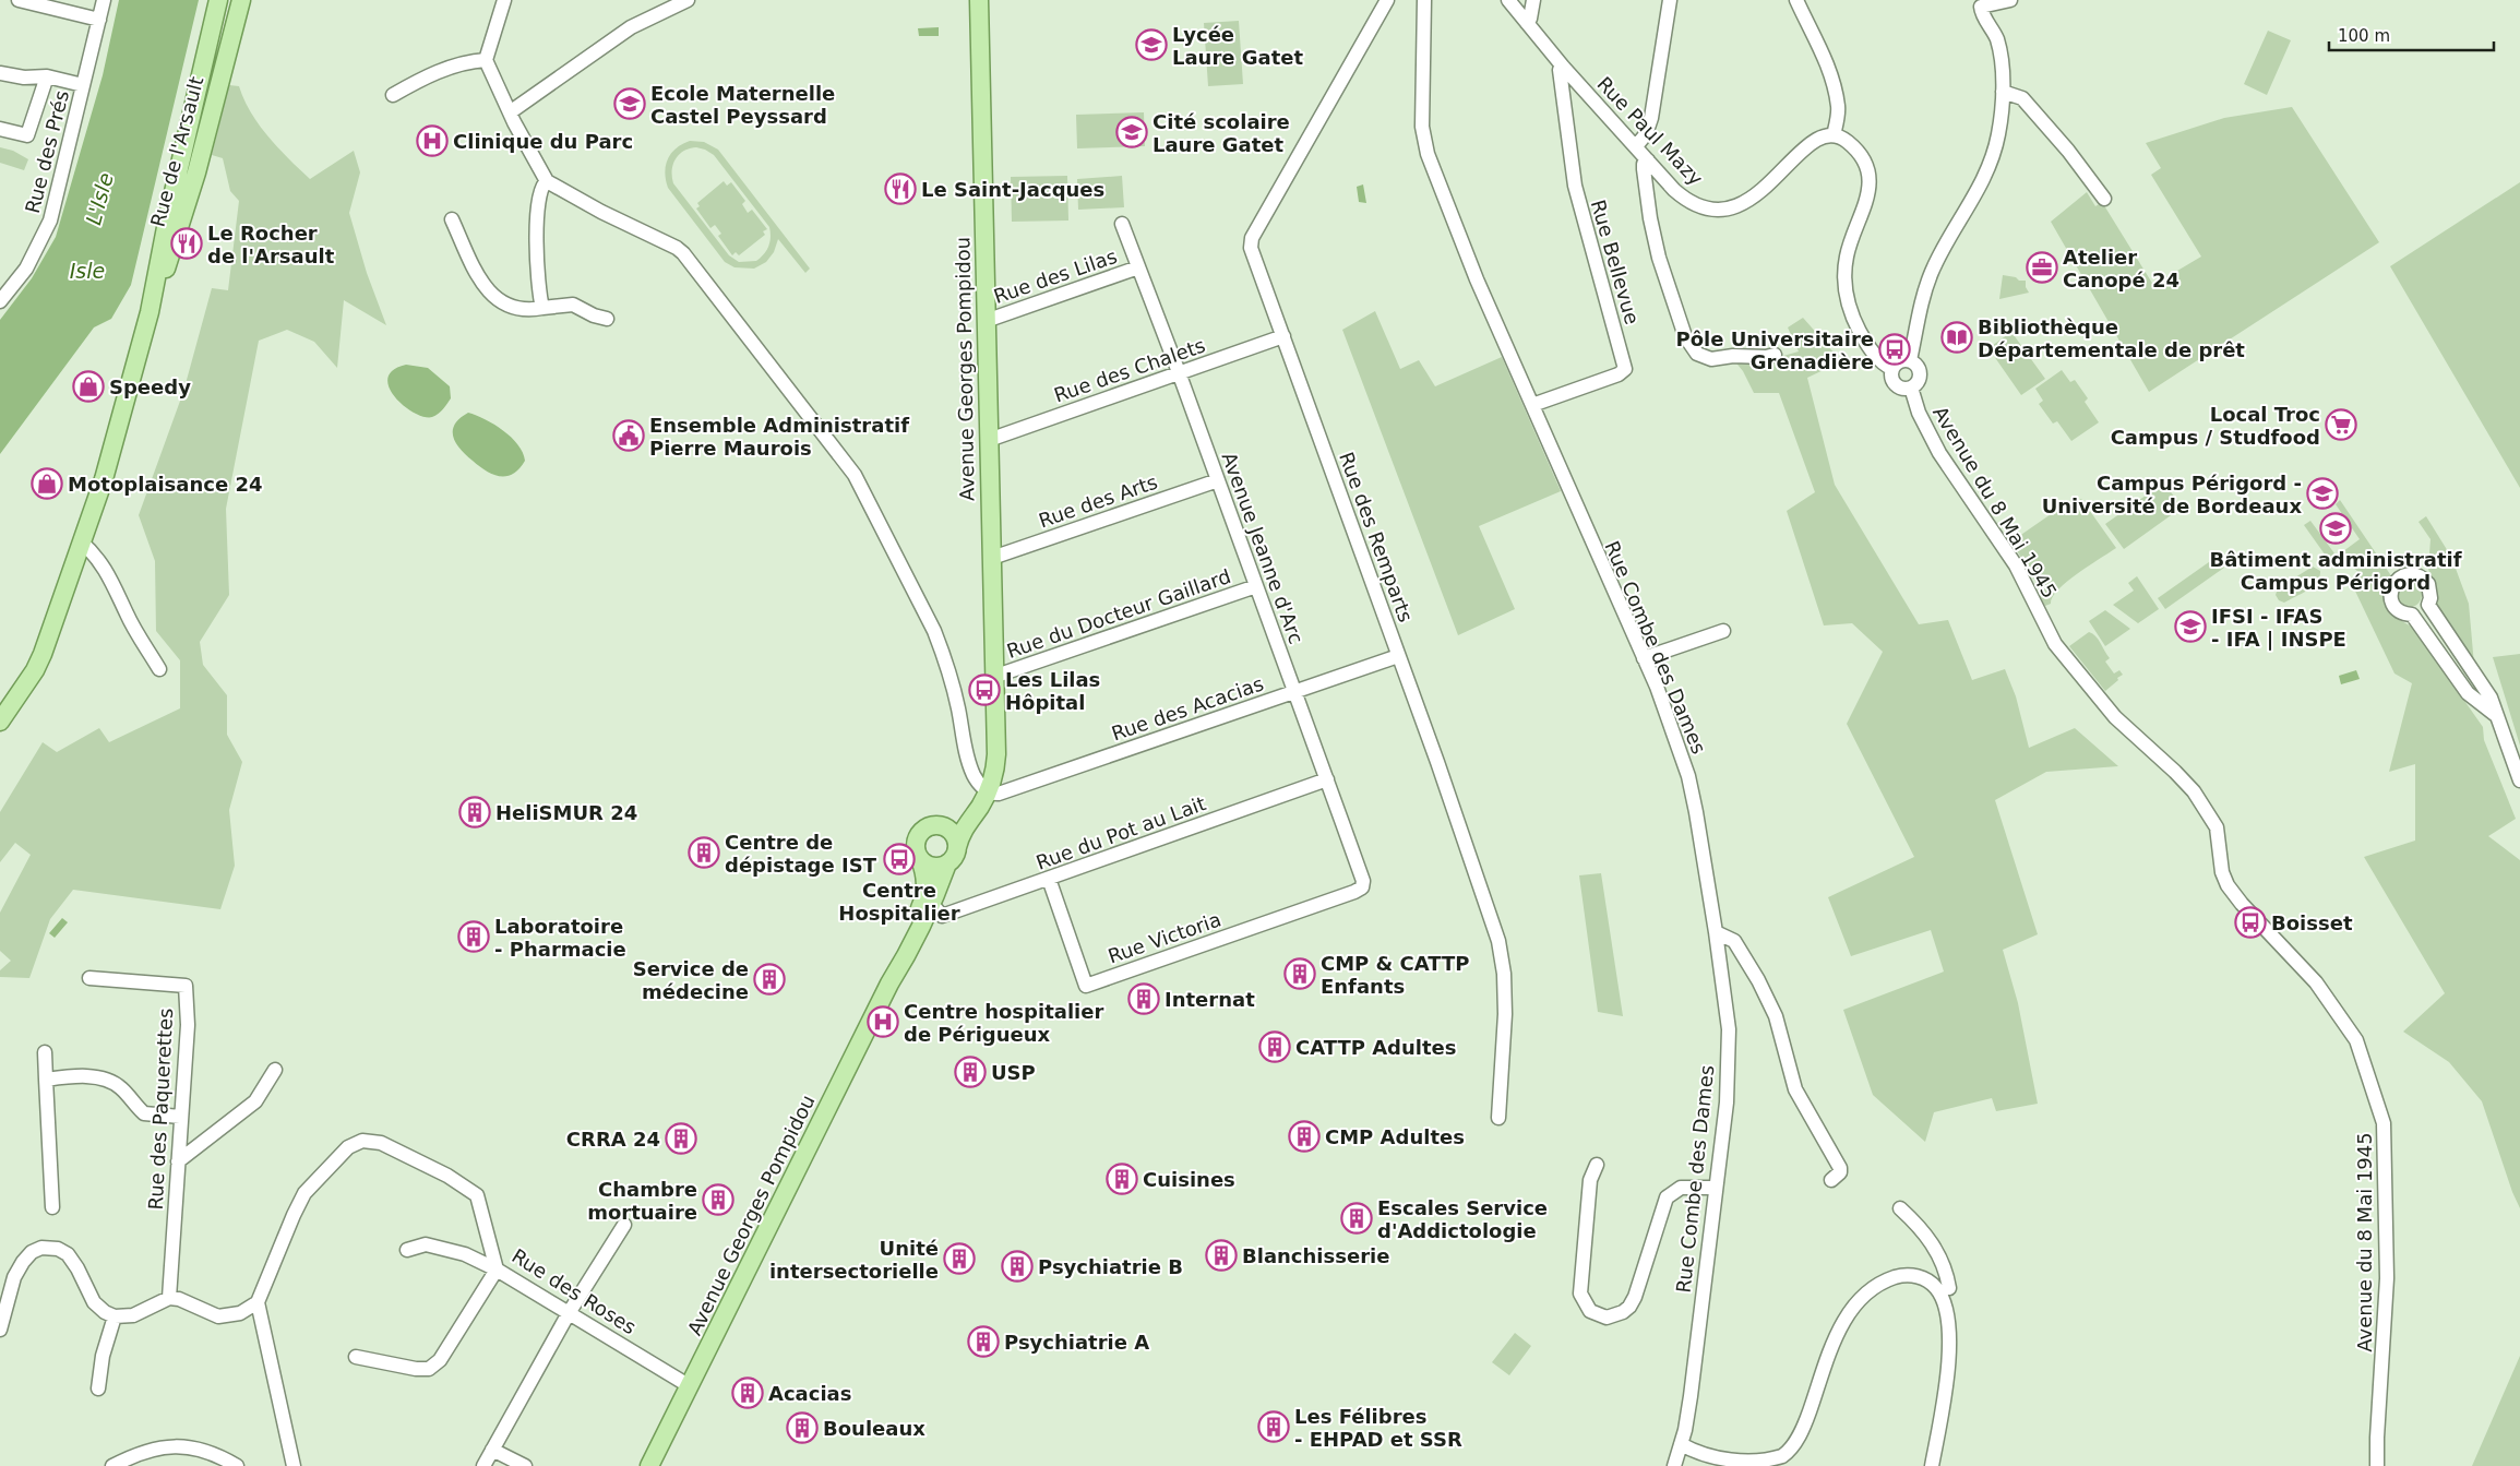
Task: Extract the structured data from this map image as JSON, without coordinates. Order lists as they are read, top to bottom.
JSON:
{
  "streets": {
    "main road": ["Rue de l'Arsault", "Avenue Georges Pompidou"],
    "street": [
      "Rue Paul Mazy",
      "Rue des Prés",
      "Rue Bellevue",
      "Rue des Lilas",
      "Rue des Chalets",
      "Rue des Arts",
      "Avenue du 8 Mai 1945",
      "Rue des Remparts",
      "Avenue Jeanne d'Arc",
      "Rue du Docteur Gaillard",
      "Rue Combe des Dames",
      "Rue des Acacias",
      "Rue du Pot au Lait",
      "Rue Victoria",
      "Rue des Paquerettes",
      "Rue des Roses"
    ]
  },
  "crossings": [
    ["Rue Paul Mazy", "Rue Bellevue"],
    ["Rue Bellevue", "Rue Combe des Dames"],
    ["Rue des Lilas", "Avenue Georges Pompidou"],
    ["Rue des Lilas", "Avenue Jeanne d'Arc"],
    ["Avenue Georges Pompidou", "Rue des Chalets"],
    ["Avenue Georges Pompidou", "Rue des Arts"],
    ["Avenue Georges Pompidou", "Rue du Docteur Gaillard"],
    ["Avenue Georges Pompidou", "Rue des Acacias"],
    ["Avenue Georges Pompidou", "Rue du Pot au Lait"],
    ["Avenue Georges Pompidou", "Rue des Roses"],
    ["Rue des Chalets", "Rue des Remparts"],
    ["Rue des Chalets", "Avenue Jeanne d'Arc"],
    ["Rue des Arts", "Avenue Jeanne d'Arc"],
    ["Rue des Remparts", "Rue des Acacias"],
    ["Avenue Jeanne d'Arc", "Rue du Docteur Gaillard"],
    ["Avenue Jeanne d'Arc", "Rue des Acacias"],
    ["Avenue Jeanne d'Arc", "Rue du Pot au Lait"],
    ["Avenue Jeanne d'Arc", "Rue Victoria"],
    ["Rue du Pot au Lait", "Rue Victoria"]
  ],
  "water": ["L'Isle", "Isle"],
  "places": {
    "school or university": [
      "Lycée Laure Gatet",
      "Ecole Maternelle Castel Peyssard",
      "Cité scolaire Laure Gatet",
      "Campus Périgord - Université de Bordeaux",
      "Bâtiment administratif Campus Périgord",
      "IFSI - IFAS - IFA | INSPE"
    ],
    "hospital": ["Clinique du Parc", "Centre hospitalier de Périgueux"],
    "restaurant": ["Le Saint-Jacques", "Le Rocher de l'Arsault"],
    "office": ["Atelier Canopé 24"],
    "library": ["Bibliothèque Départementale de prêt"],
    "bus stop": [
      "Pôle Universitaire Grenadière",
      "Les Lilas Hôpital",
      "Centre Hospitalier",
      "Boisset"
    ],
    "shop": ["Speedy", "Motoplaisance 24"],
    "supermarket": ["Local Troc Campus / Studfood"],
    "public building": ["Ensemble Administratif Pierre Maurois"],
    "building": [
      "HeliSMUR 24",
      "Centre de dépistage IST",
      "Laboratoire - Pharmacie",
      "CMP & CATTP Enfants",
      "Service de médecine",
      "Internat",
      "CATTP Adultes",
      "USP",
      "CMP Adultes",
      "CRRA 24",
      "Cuisines",
      "Chambre mortuaire",
      "Escales Service d'Addictologie",
      "Blanchisserie",
      "Unité intersectorielle",
      "Psychiatrie B",
      "Psychiatrie A",
      "Acacias",
      "Les Félibres - EHPAD et SSR",
      "Bouleaux"
    ]
  },
  "scale_bar": "100 m"
}
